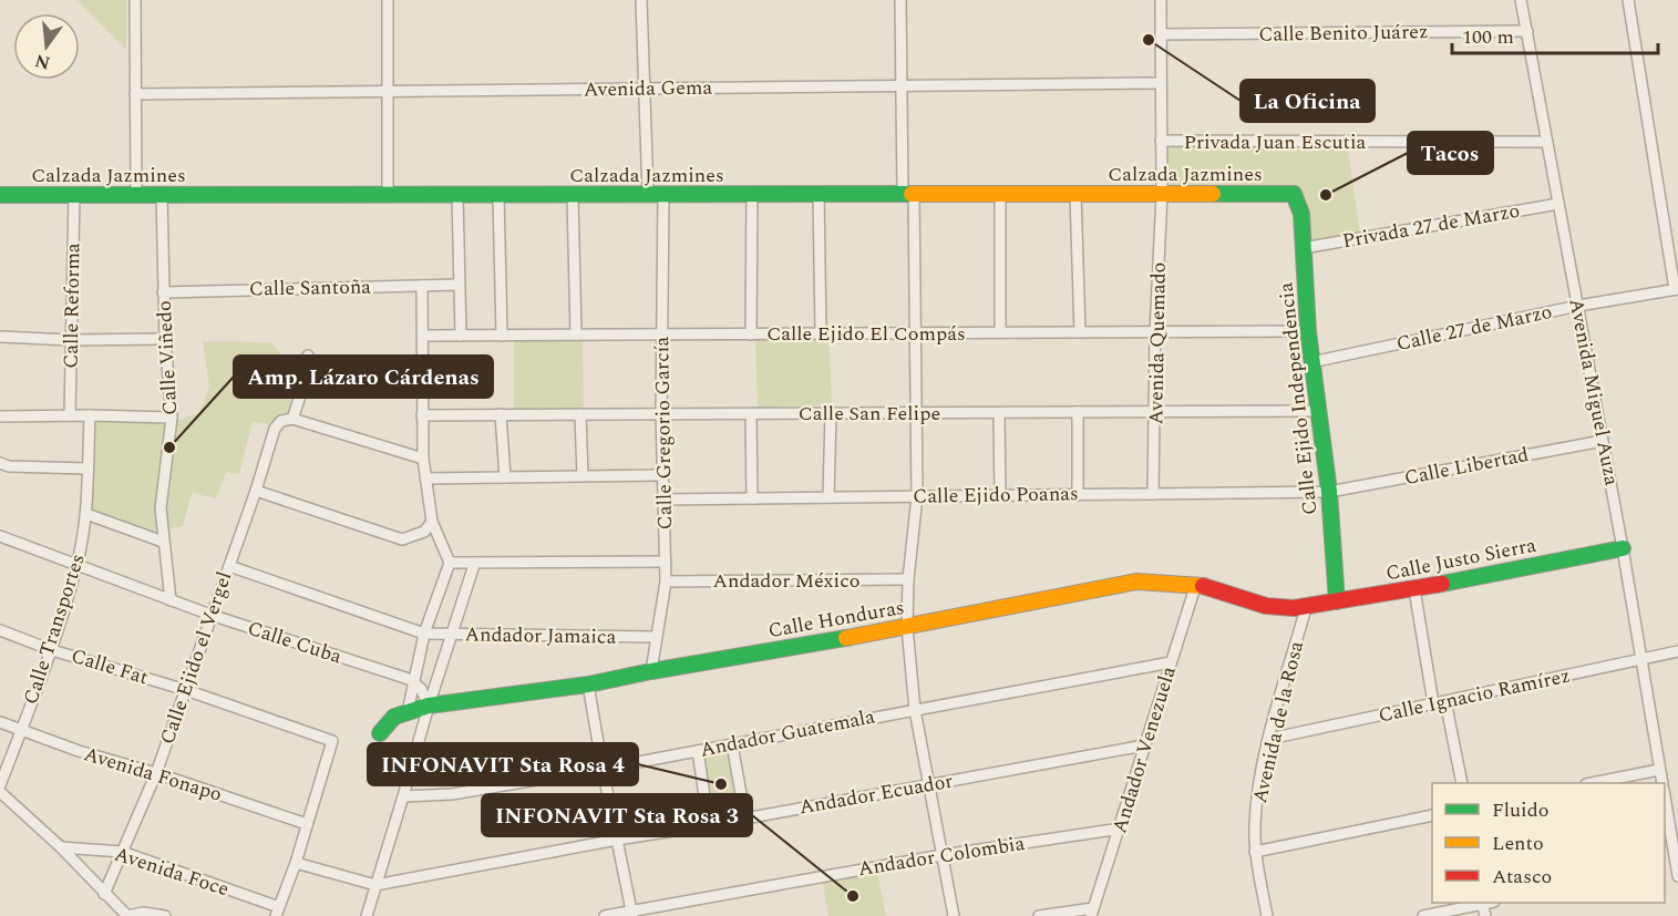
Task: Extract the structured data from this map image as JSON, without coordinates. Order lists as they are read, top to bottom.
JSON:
{
  "streets": {
    "street": [
      "Calle Benito Juárez",
      "Avenida Gema",
      "Privada Juan Escutia",
      "Calzada Jazmines",
      "Privada 27 de Marzo",
      "Calle Santoña",
      "Calle Reforma",
      "Calle 27 de Marzo",
      "Calle Ejido El Compás",
      "Avenida Quemado",
      "Calle Viñedo",
      "Avenida Miguel Auza",
      "Calle Ejido Independencia",
      "Calle San Felipe",
      "Calle Gregorio García",
      "Calle Libertad",
      "Calle Ejido Poanas",
      "Calle Justo Sierra",
      "Andador México",
      "Calle Honduras",
      "Calle Transportes",
      "Andador Jamaica",
      "Calle Cuba",
      "Calle Ejido el Vergel",
      "Calle Fat",
      "Calle Ignacio Ramírez",
      "Avenida de la Rosa",
      "Andador Guatemala",
      "Andador Venezuela",
      "Avenida Fonapo",
      "Andador Ecuador",
      "Andador Colombia",
      "Avenida Foce"
    ]
  },
  "crossings": [
    ["Calle Benito Juárez", "Avenida Quemado"],
    ["Calle Benito Juárez", "Avenida Miguel Auza"],
    ["Avenida Gema", "Avenida Quemado"],
    ["Avenida Gema", "Calle Gregorio García"],
    ["Privada Juan Escutia", "Avenida Quemado"],
    ["Privada Juan Escutia", "Avenida Miguel Auza"],
    ["Calzada Jazmines", "Calle Reforma"],
    ["Calzada Jazmines", "Avenida Quemado"],
    ["Calzada Jazmines", "Calle Viñedo"],
    ["Calzada Jazmines", "Calle Ejido Independencia"],
    ["Calzada Jazmines", "Calle Gregorio García"],
    ["Privada 27 de Marzo", "Avenida Miguel Auza"],
    ["Privada 27 de Marzo", "Calle Ejido Independencia"],
    ["Calle Santoña", "Calle Viñedo"],
    ["Calle 27 de Marzo", "Avenida Miguel Auza"],
    ["Calle 27 de Marzo", "Calle Ejido Independencia"],
    ["Calle Ejido El Compás", "Avenida Quemado"],
    ["Calle Ejido El Compás", "Calle Ejido Independencia"],
    ["Calle Ejido El Compás", "Calle Gregorio García"],
    ["Avenida Quemado", "Calle San Felipe"],
    ["Avenida Quemado", "Calle Ejido Poanas"],
    ["Calle Viñedo", "Calle Cuba"],
    ["Avenida Miguel Auza", "Calle Libertad"],
    ["Avenida Miguel Auza", "Calle Justo Sierra"],
    ["Avenida Miguel Auza", "Calle Ignacio Ramírez"],
    ["Calle Ejido Independencia", "Calle San Felipe"],
    ["Calle Ejido Independencia", "Calle Libertad"],
    ["Calle Ejido Independencia", "Calle Ejido Poanas"],
    ["Calle Ejido Independencia", "Calle Justo Sierra"],
    ["Calle San Felipe", "Calle Gregorio García"],
    ["Calle Gregorio García", "Calle Ejido Poanas"],
    ["Calle Gregorio García", "Andador México"],
    ["Calle Gregorio García", "Calle Honduras"],
    ["Calle Gregorio García", "Andador Jamaica"],
    ["Calle Libertad", "Calle Ejido Poanas"],
    ["Calle Justo Sierra", "Calle Honduras"],
    ["Calle Justo Sierra", "Avenida de la Rosa"],
    ["Calle Honduras", "Avenida de la Rosa"],
    ["Calle Honduras", "Andador Venezuela"],
    ["Calle Transportes", "Calle Cuba"],
    ["Calle Transportes", "Calle Fat"],
    ["Calle Transportes", "Avenida Fonapo"],
    ["Andador Jamaica", "Calle Ejido el Vergel"],
    ["Calle Cuba", "Calle Ejido el Vergel"],
    ["Calle Ejido el Vergel", "Calle Fat"],
    ["Calle Ejido el Vergel", "Avenida Fonapo"],
    ["Calle Ejido el Vergel", "Avenida Foce"],
    ["Calle Fat", "Avenida Fonapo"],
    ["Calle Ignacio Ramírez", "Avenida de la Rosa"],
    ["Andador Guatemala", "Andador Venezuela"],
    ["Andador Venezuela", "Andador Ecuador"],
    ["Andador Venezuela", "Andador Colombia"]
  ],
  "places": [
    "La Oficina",
    "Tacos",
    "Amp. Lázaro Cárdenas",
    "INFONAVIT Sta Rosa 4",
    "INFONAVIT Sta Rosa 3"
  ],
  "legend": ["Fluido", "Lento", "Atasco"],
  "scale_bar": "100 m",
  "north": "bottom"
}
